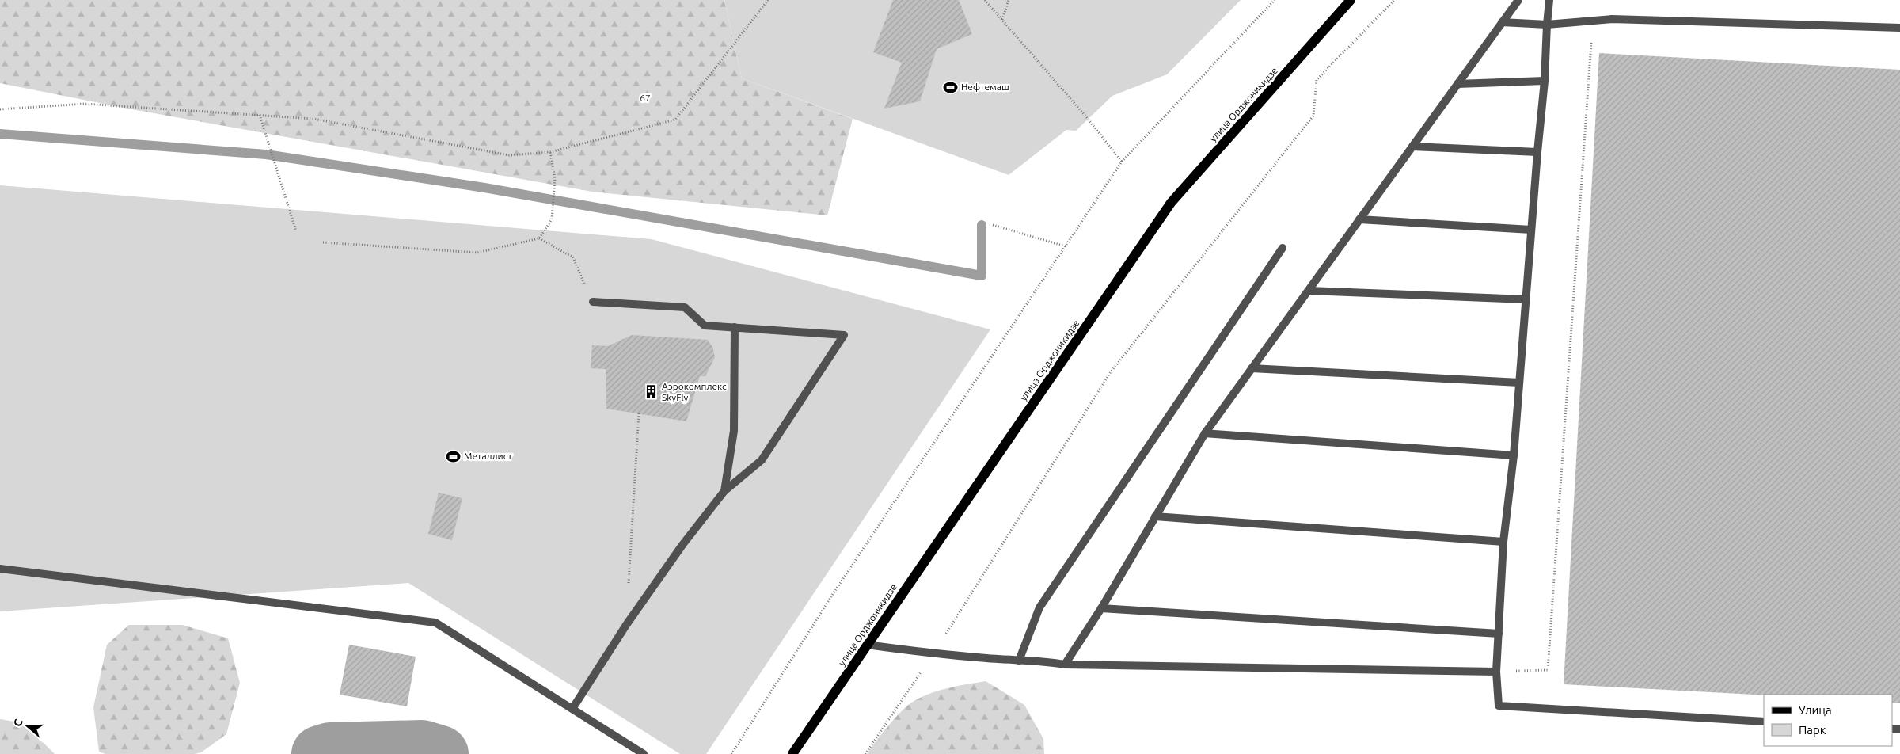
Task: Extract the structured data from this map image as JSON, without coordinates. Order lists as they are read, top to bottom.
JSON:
{
  "streets": {
    "main road": ["улица Орджоникидзе"]
  },
  "parks": ["67"],
  "places": {
    "sports": ["Нефтемаш", "Металлист"],
    "building": ["Аэрокомплекс SkyFly"]
  },
  "legend": ["Улица", "Парк"],
  "north": "left"
}
